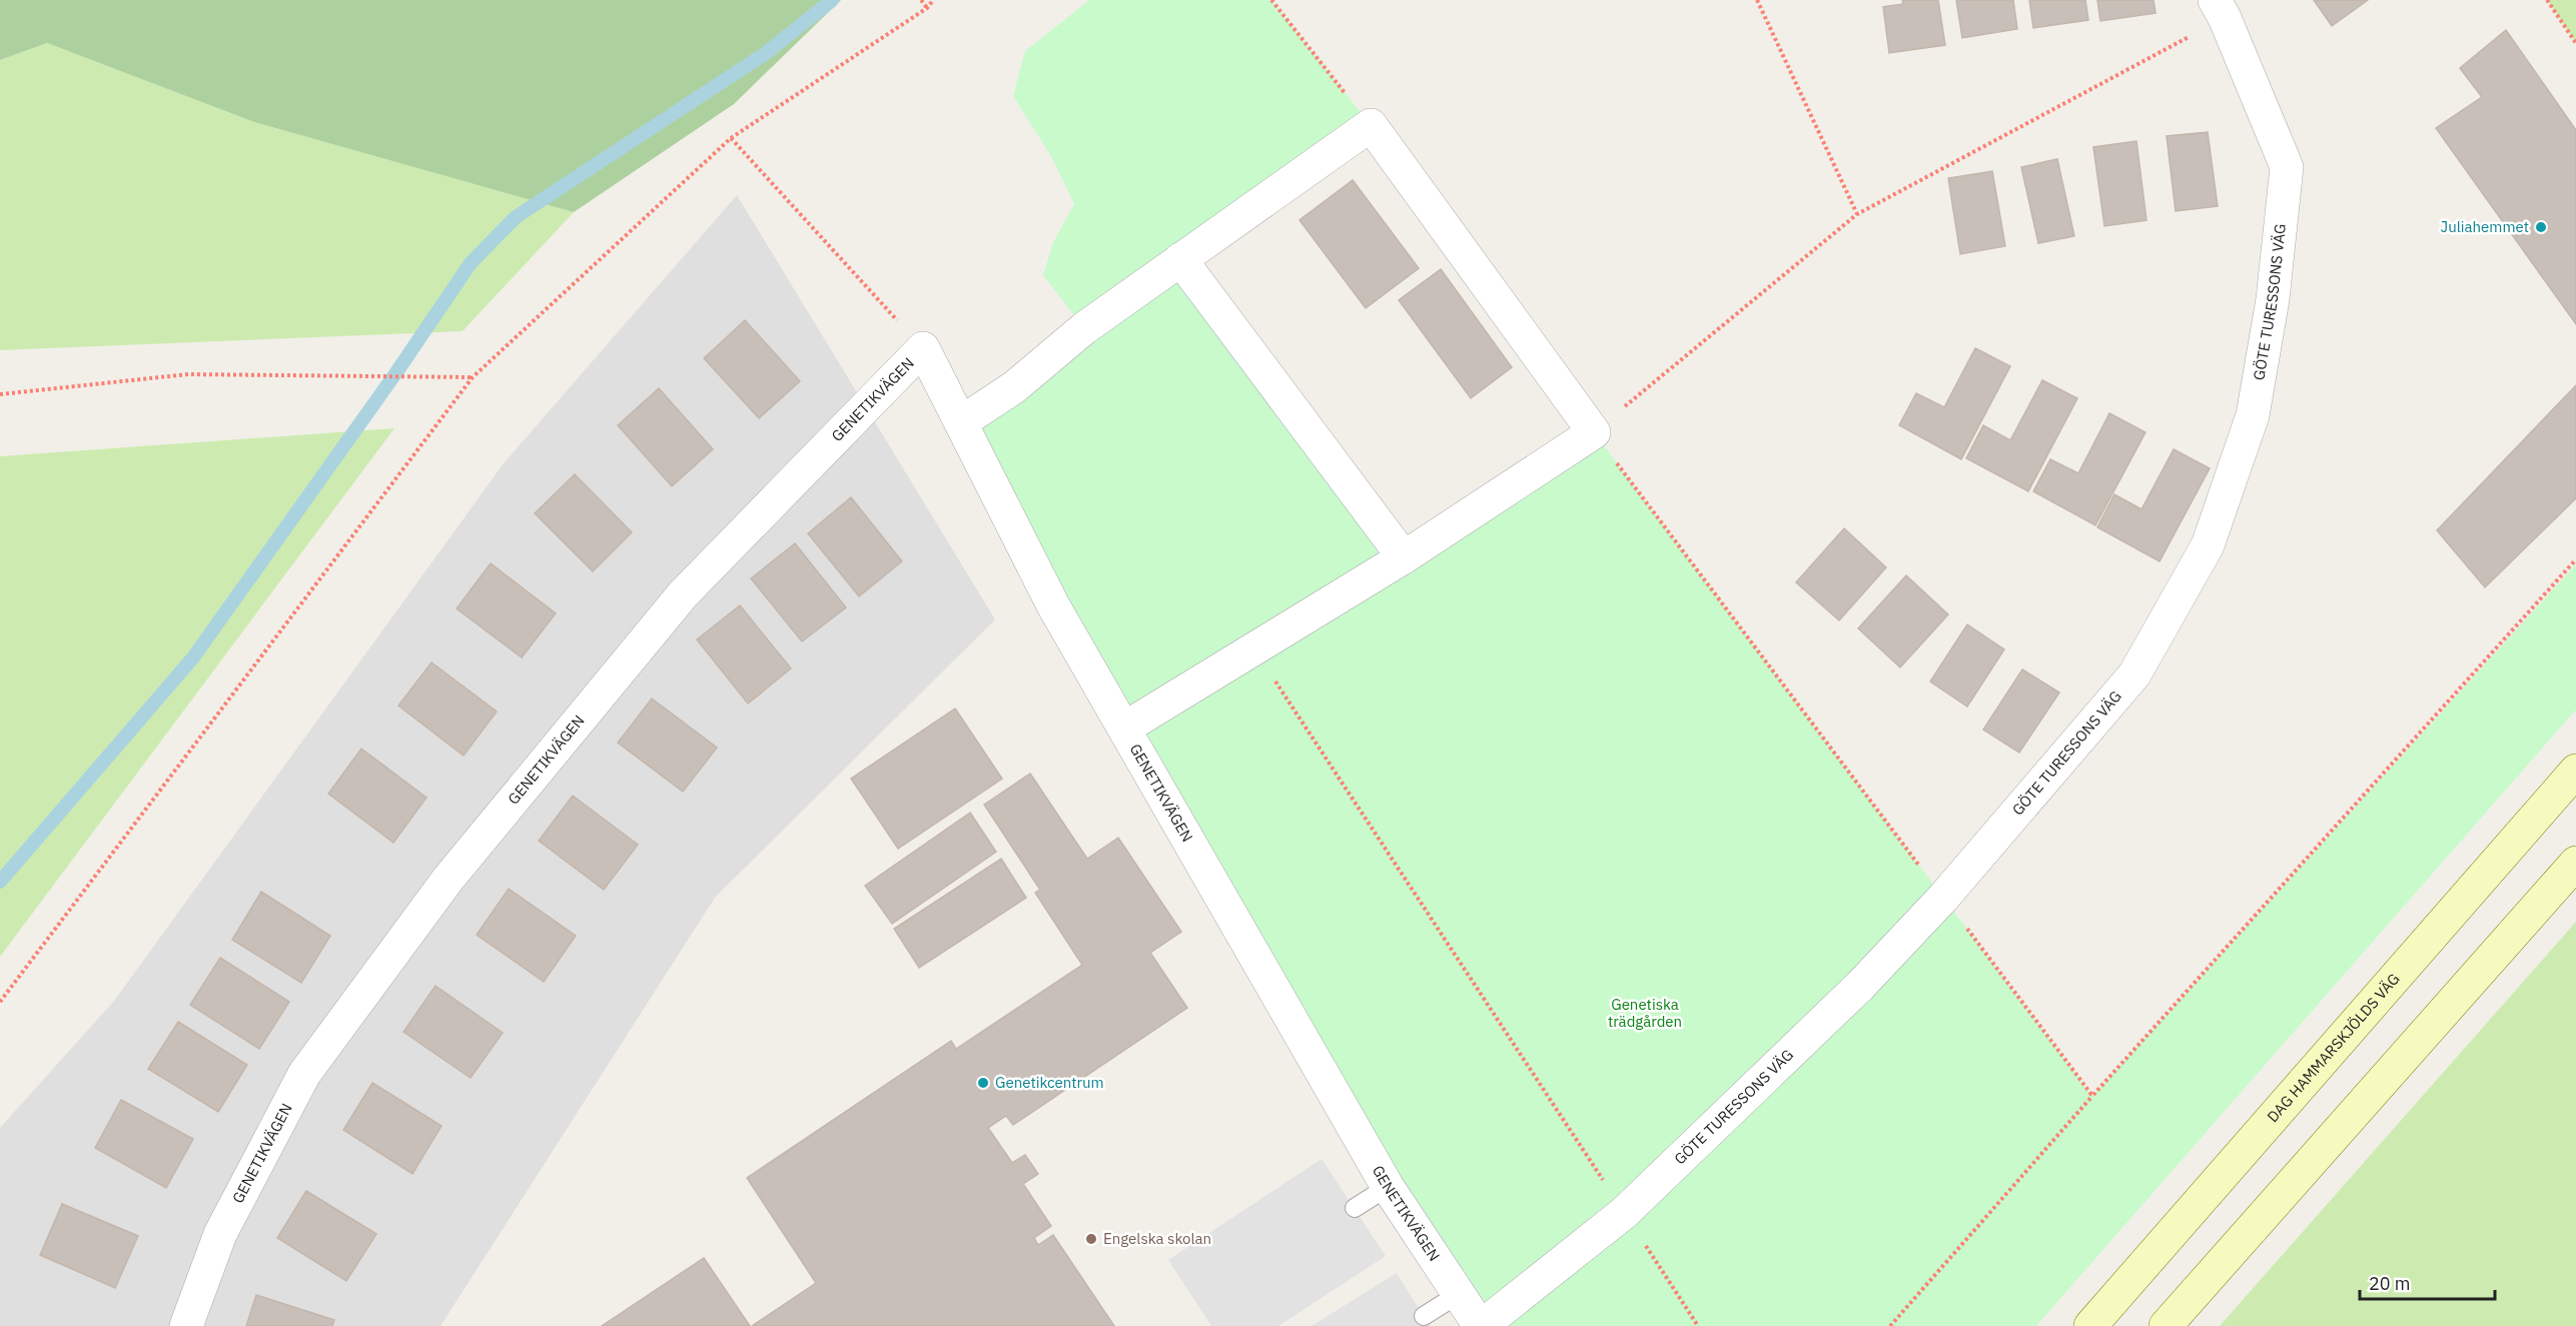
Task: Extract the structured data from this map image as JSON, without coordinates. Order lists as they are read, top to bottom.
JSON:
{
  "streets": {
    "main road": ["DAG HAMMARSKJÖLDS VÄG"],
    "street": ["GÖTE TURESSONS VÄG", "GENETIKVÄGEN"]
  },
  "crossings": [
    ["GÖTE TURESSONS VÄG", "GENETIKVÄGEN"]
  ],
  "parks": ["Genetiska trädgården"],
  "places": ["Juliahemmet", "Genetikcentrum", "Engelska skolan"],
  "scale_bar": "20 m"
}
